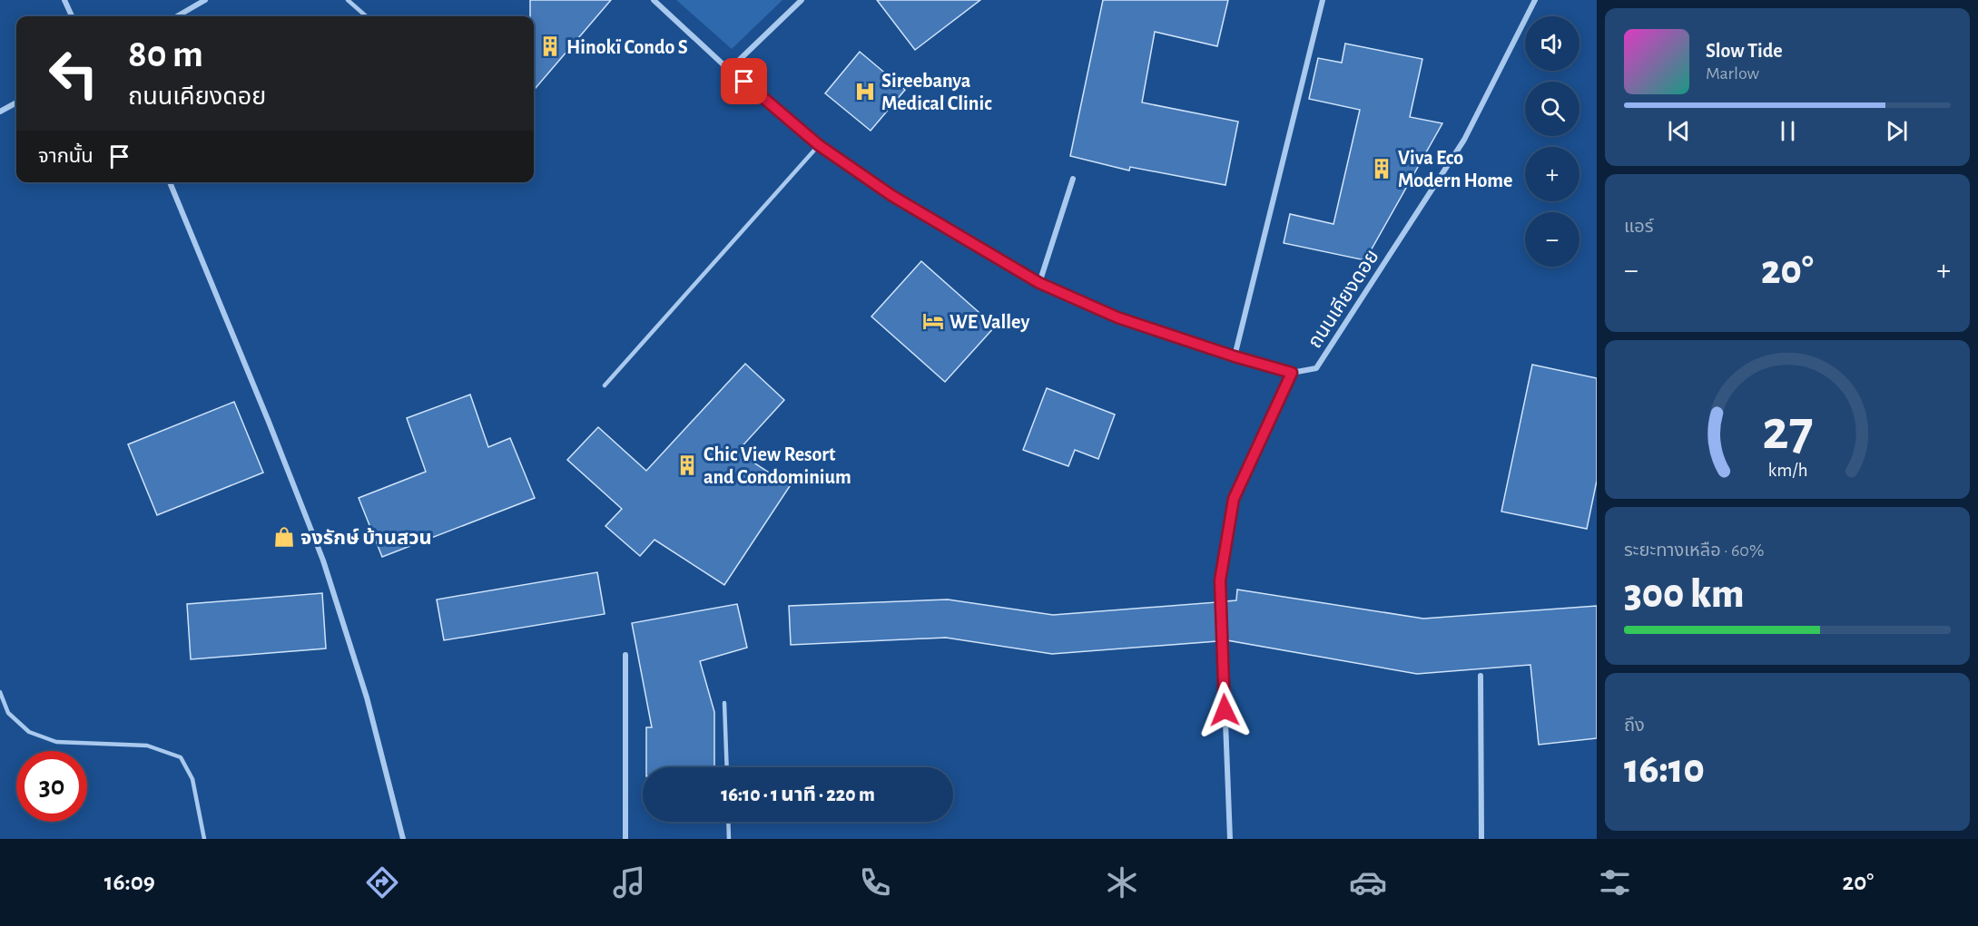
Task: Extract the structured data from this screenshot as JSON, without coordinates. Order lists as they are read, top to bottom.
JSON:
{
  "streets": {
    "street": ["ถนนเคียงดอย"]
  },
  "places": {
    "building": ["Hinokï Condo S", "Viva Eco Modern Home", "Chic View Resort and Condominium"],
    "hospital": ["Sireebanya Medical Clinic"],
    "hotel": ["WE Valley"],
    "shop": ["จงรักษ์ บ้านสวน"]
  },
  "page": {
    "map_buttons": ["+", "−"],
    "turn": ["80 m", "ถนนเคียงดอย"],
    "song": ["Slow Tide", "Marlow"],
    "then": "จากนั้น",
    "tile": [
      "แอร์",
      ["ระยะทางเหลือ · 60%", "300 km"],
      ["ถึง", "16:10"]
    ],
    "heat": ["−", "20°", "+"],
    "limit": "30",
    "trip": "16:10 · 1 นาที · 220 m",
    "tabs": ["16:09", "20°"],
    "gauge": ["27", "km/h"]
  }
}
